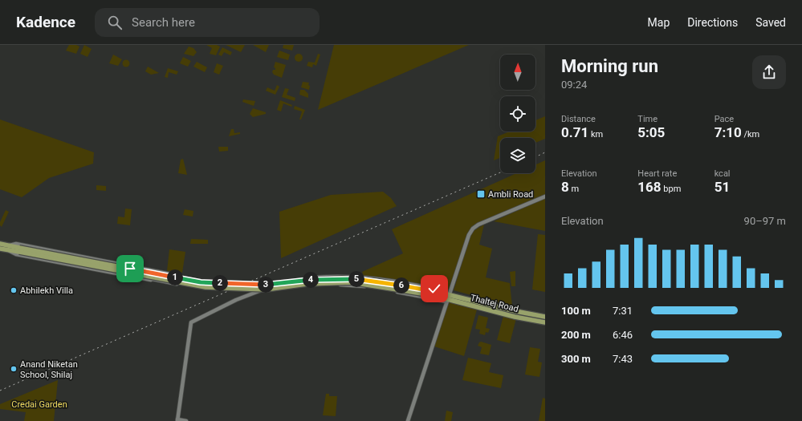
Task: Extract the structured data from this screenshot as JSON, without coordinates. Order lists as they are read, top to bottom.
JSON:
{
  "streets": {
    "main road": ["Thaltej Road"]
  },
  "parks": ["Credai Garden"],
  "places": {
    "transit": ["Ambli Road"],
    "other": ["Abhilekh Villa", "Anand Niketan School, Shilaj"]
  },
  "north": "top",
  "page": {
    "header": "Kadence",
    "search": "Search here",
    "nav": ["Map", "Directions", "Saved"],
    "heading": ["Morning run", "09:24"],
    "stats": [
      ["Distance", "0.71 km"],
      ["Time", "5:05"],
      ["Pace", "7:10 /km"],
      ["Elevation", "8 m"],
      ["Heart rate", "168 bpm"],
      ["kcal", "51"]
    ],
    "chart": ["Elevation", "90–97 m"],
    "pins": [
      "1",
      "5",
      "4",
      "2",
      "3",
      "6"
    ],
    "list": [
      {
        "name": "100 m",
        "note": "7:31"
      },
      {
        "name": "200 m",
        "note": "6:46"
      },
      {
        "name": "300 m",
        "note": "7:43"
      }
    ]
  }
}
